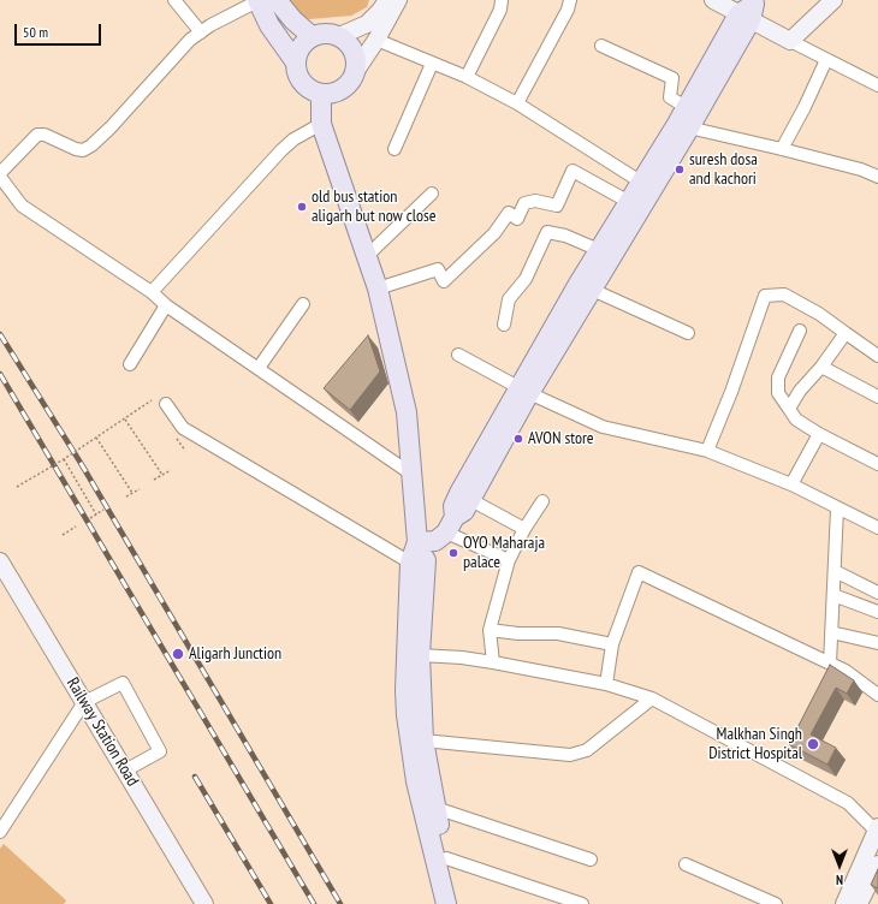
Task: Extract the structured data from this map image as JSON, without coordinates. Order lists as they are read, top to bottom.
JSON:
{
  "streets": {
    "street": ["Railway Station Road"]
  },
  "places": [
    "suresh dosa and kachori",
    "old bus station aligarh but now close",
    "AVON store",
    "OYO Maharaja palace",
    "Aligarh Junction",
    "Malkhan Singh District Hospital"
  ],
  "scale_bar": "50 m",
  "north": "bottom"
}
